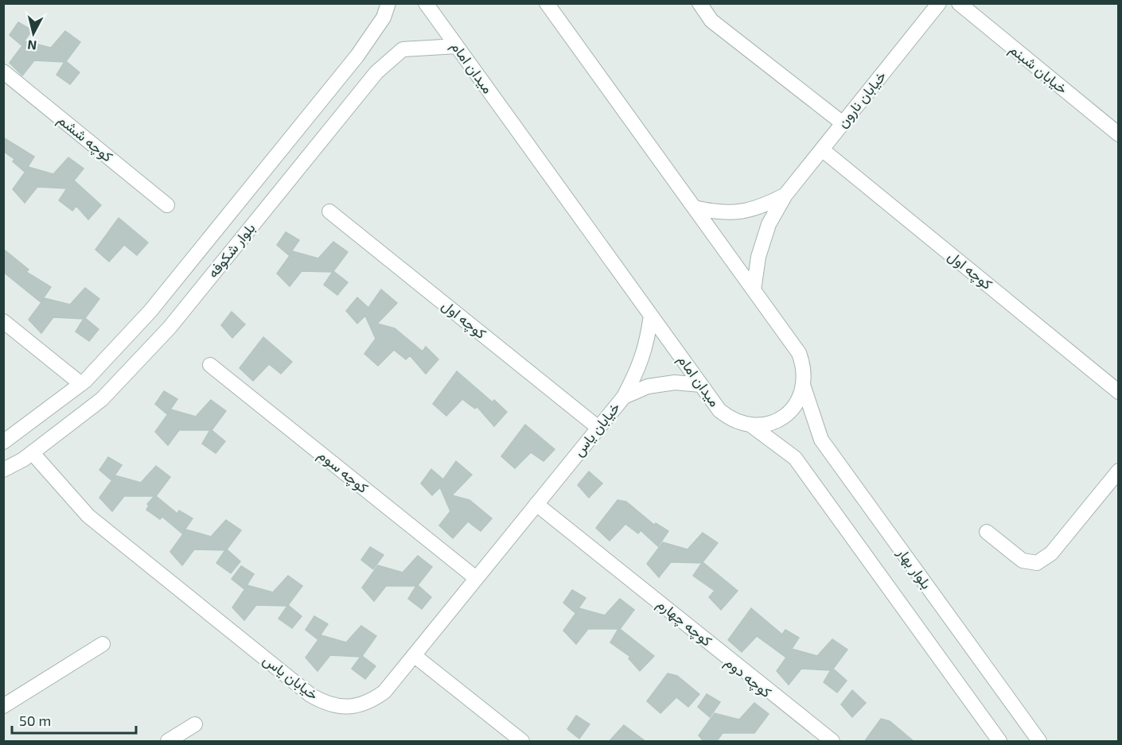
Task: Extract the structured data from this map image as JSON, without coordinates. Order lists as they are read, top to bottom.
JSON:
{
  "streets": {
    "street": [
      "میدان امام",
      "خیابان شبنم",
      "خیابان نارون",
      "کوچه ششم",
      "بلوار شکوفه",
      "کوچه اول",
      "خیابان یاس",
      "کوچه سوم",
      "بلوار بهار",
      "کوچه چهارم",
      "کوچه دوم"
    ]
  },
  "crossings": [
    ["میدان امام", "بلوار شکوفه"],
    ["میدان امام", "خیابان یاس"],
    ["میدان امام", "بلوار بهار"],
    ["خیابان نارون", "کوچه اول"],
    ["بلوار شکوفه", "خیابان یاس"],
    ["کوچه اول", "خیابان یاس"],
    ["خیابان یاس", "کوچه سوم"],
    ["خیابان یاس", "کوچه چهارم"],
    ["خیابان یاس", "کوچه دوم"],
    ["کوچه چهارم", "کوچه دوم"]
  ],
  "scale_bar": "50 m",
  "north": "bottom"
}
